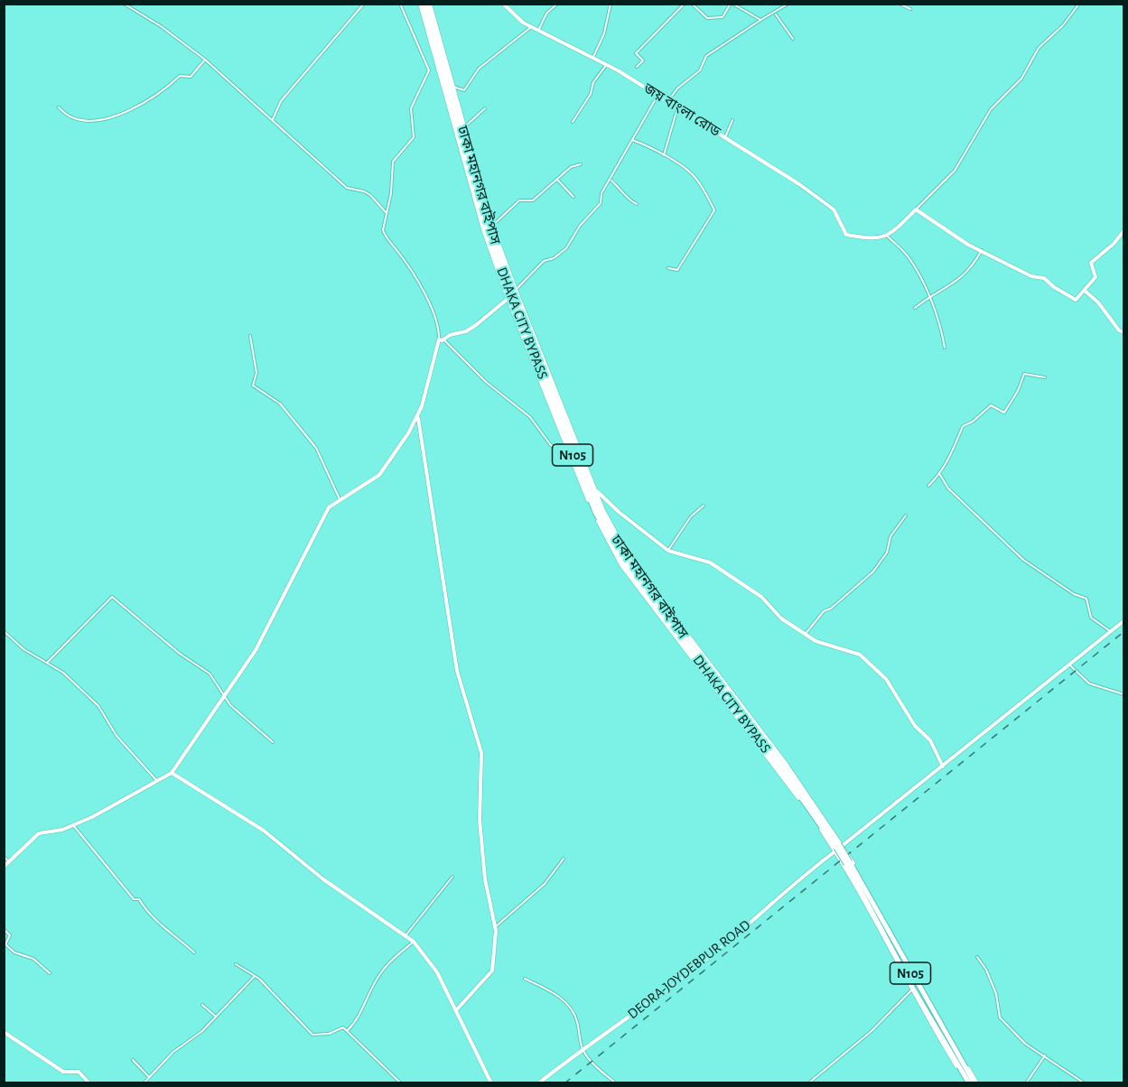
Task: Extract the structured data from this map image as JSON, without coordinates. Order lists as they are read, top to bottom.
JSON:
{
  "streets": {
    "highway": ["ঢাকা মহানগর বাইপাস", "DHAKA CITY BYPASS", "N105"],
    "street": ["জয় বাংলা রোড", "DEORA-JOYDEBPUR ROAD"]
  },
  "crossings": [
    ["ঢাকা মহানগর বাইপাস", "DHAKA CITY BYPASS"],
    ["ঢাকা মহানগর বাইপাস", "N105"],
    ["ঢাকা মহানগর বাইপাস", "DEORA-JOYDEBPUR ROAD"],
    ["DHAKA CITY BYPASS", "DEORA-JOYDEBPUR ROAD"]
  ]
}
